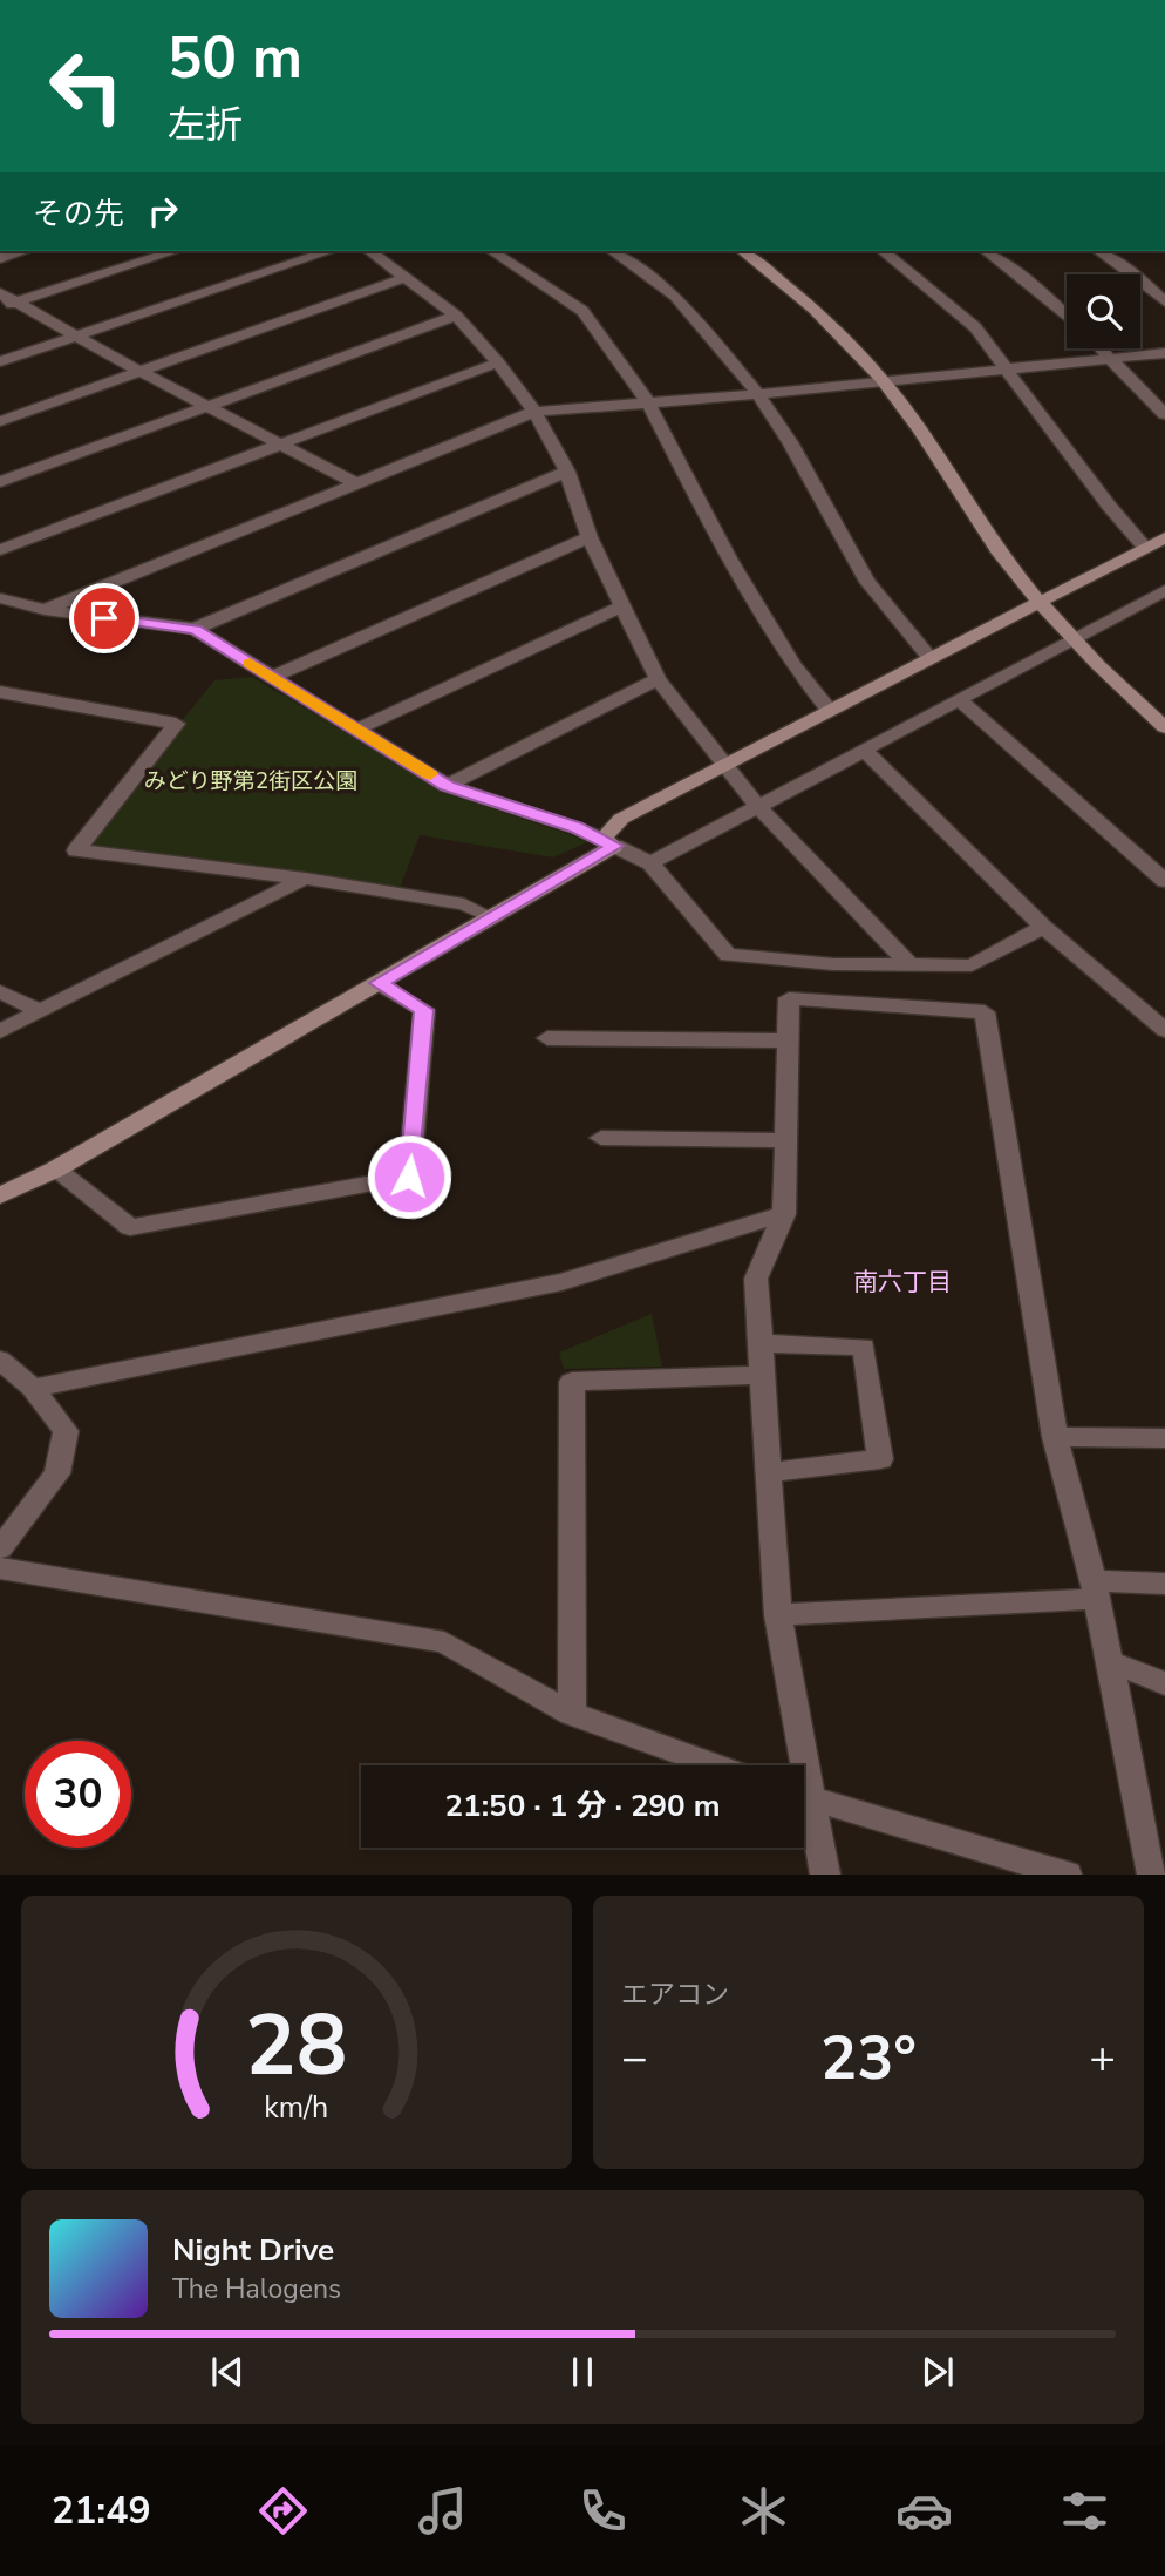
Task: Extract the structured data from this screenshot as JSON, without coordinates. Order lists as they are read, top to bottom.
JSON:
{
  "districts": ["南六丁目"],
  "parks": ["みどり野第2街区公園"],
  "page": {
    "turn": ["50 m", "左折"],
    "then": "その先",
    "limit": "30",
    "trip": "21:50 · 1 分 · 290 m",
    "tile": "エアコン",
    "heat": ["−", "23°", "+"],
    "song": ["Night Drive", "The Halogens"],
    "tabs": "21:49",
    "gauge": ["28", "km/h"]
  }
}
